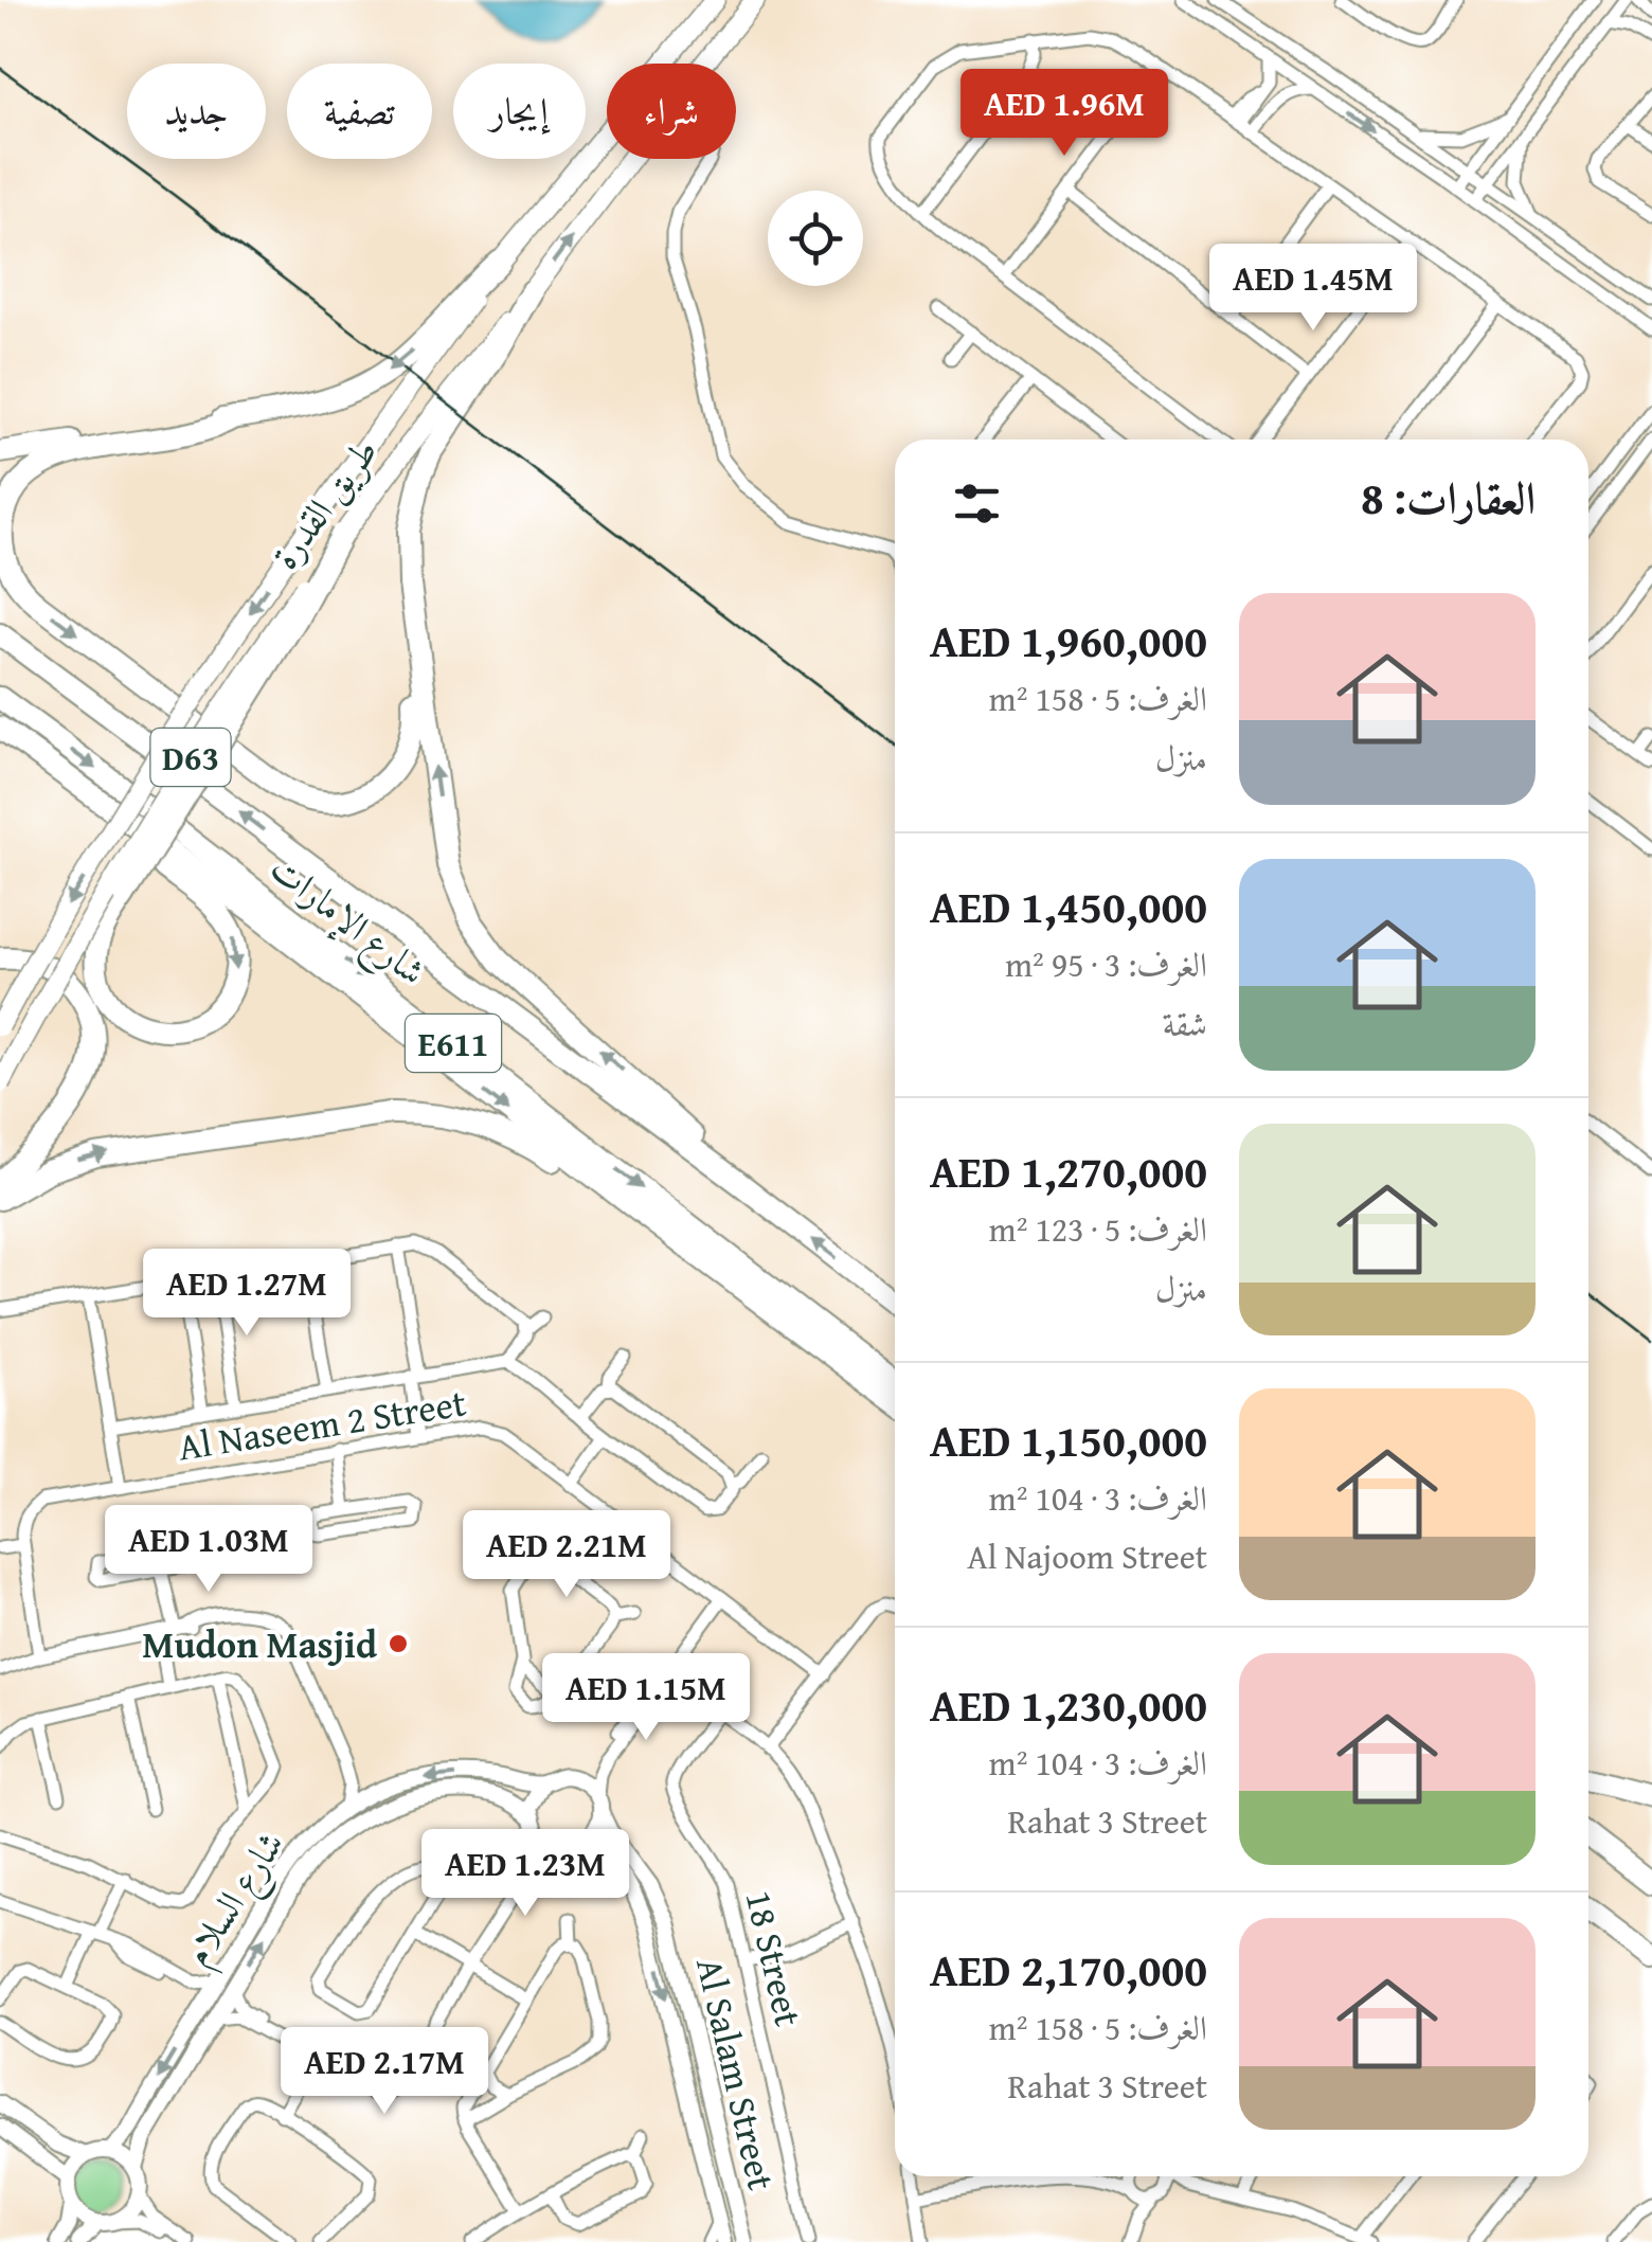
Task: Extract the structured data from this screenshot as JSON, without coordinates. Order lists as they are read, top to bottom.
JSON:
{
  "streets": {
    "highway": ["شارع الإمارات", "E611"],
    "main road": ["طريق القدرة", "D63"],
    "street": [
      "Al Naseem 2 Street",
      "شارع السلام",
      "18 Street",
      "Al Salam Street"
    ]
  },
  "crossings": [
    ["شارع السلام", "Al Salam Street"]
  ],
  "places": ["Mudon Masjid"],
  "page": {
    "chip": [
      "شراء",
      "إيجار",
      "تصفية",
      "جديد"
    ],
    "price": [
      "AED 1.96M",
      "AED 1.45M",
      "AED 1.27M",
      "AED 1.03M",
      "AED 2.21M",
      "AED 1.15M",
      "AED 1.23M",
      "AED 2.17M"
    ],
    "heading": "العقارات: 8",
    "list": [
      {
        "name": "AED 1,960,000",
        "note": "الغرف: 5 · 158 m² · منزل"
      },
      {
        "name": "AED 1,450,000",
        "note": "الغرف: 3 · 95 m² · شقة"
      },
      {
        "name": "AED 1,270,000",
        "note": "الغرف: 5 · 123 m² · منزل"
      },
      {
        "name": "AED 1,150,000",
        "note": "الغرف: 3 · 104 m² · Al Najoom Street"
      },
      {
        "name": "AED 1,230,000",
        "note": "الغرف: 3 · 104 m² · Rahat 3 Street"
      },
      {
        "name": "AED 2,170,000",
        "note": "الغرف: 5 · 158 m² · Rahat 3 Street"
      }
    ]
  }
}
